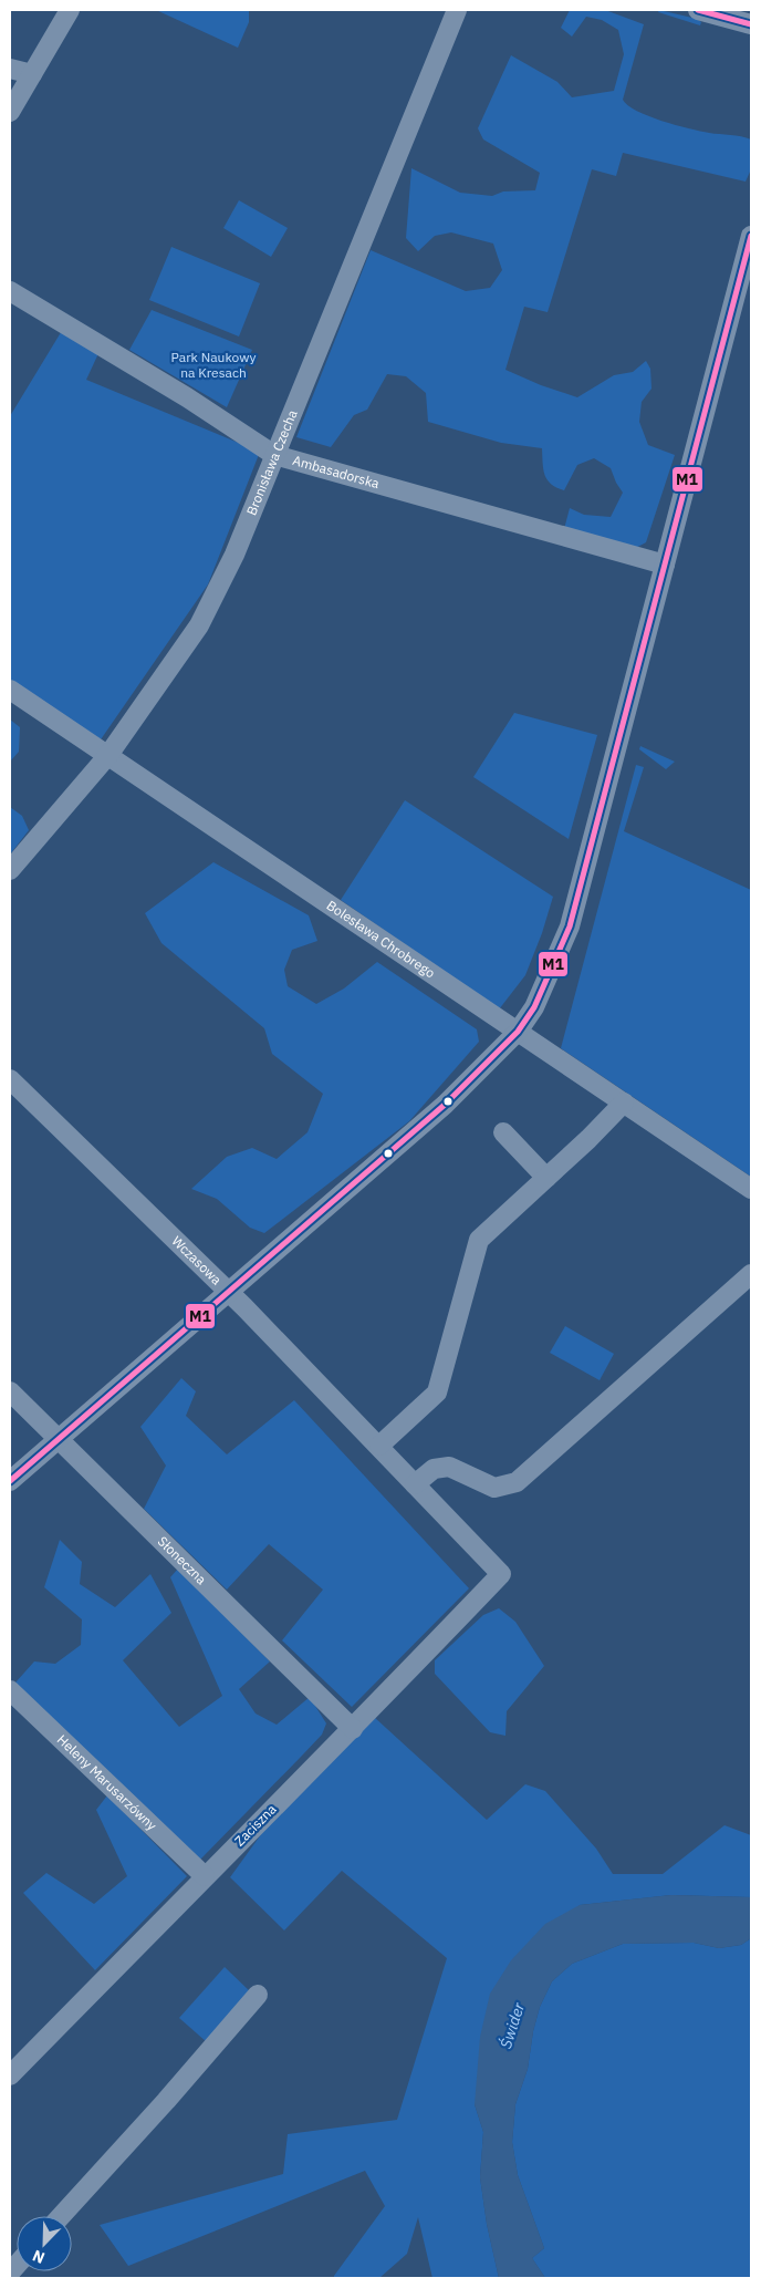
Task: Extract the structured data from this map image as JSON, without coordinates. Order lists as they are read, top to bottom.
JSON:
{
  "streets": {
    "street": [
      "Bronisława Czecha",
      "Ambasadorska",
      "Bolesława Chrobrego",
      "Wczasowa",
      "Słoneczna",
      "Heleny Marusarzówny",
      "Zaciszna"
    ]
  },
  "crossings": [
    ["Bronisława Czecha", "Ambasadorska"],
    ["Bronisława Czecha", "Bolesława Chrobrego"],
    ["Wczasowa", "Zaciszna"],
    ["Słoneczna", "Zaciszna"],
    ["Heleny Marusarzówny", "Zaciszna"]
  ],
  "water": ["Świder"],
  "parks": ["Park Naukowy na Kresach"],
  "lines": ["transit line M1"],
  "north": "bottom left"
}
